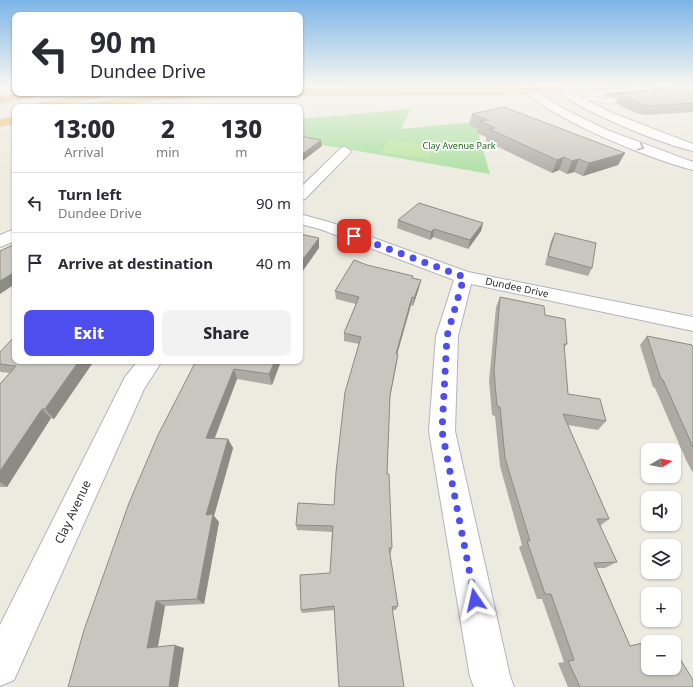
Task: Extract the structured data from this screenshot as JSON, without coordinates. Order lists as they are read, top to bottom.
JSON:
{
  "streets": {
    "street": ["Dundee Drive", "Clay Avenue"]
  },
  "parks": ["Clay Avenue Park"],
  "north": "right",
  "page": {
    "turn": ["90 m", "Dundee Drive"],
    "eta": [
      "13:00",
      "Arrival",
      "2",
      "min",
      "130",
      "m"
    ],
    "list": [
      {
        "name": "Turn left",
        "note": "Dundee Drive",
        "value": "90 m"
      },
      {
        "name": "Arrive at destination",
        "value": "40 m"
      }
    ],
    "buttons": ["Exit", "Share"],
    "map_buttons": ["+", "−"]
  }
}
